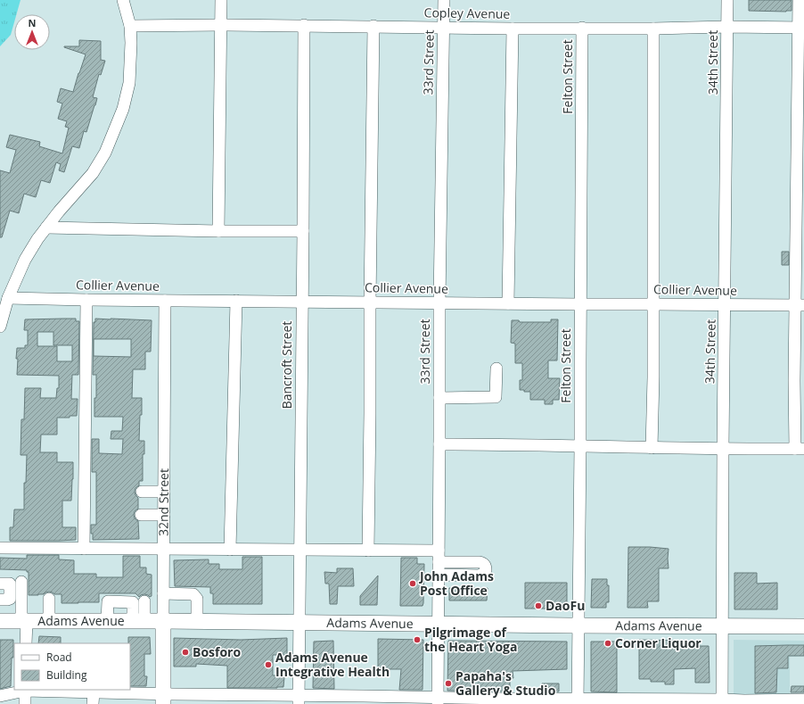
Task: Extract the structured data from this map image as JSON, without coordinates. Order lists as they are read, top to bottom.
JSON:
{
  "streets": {
    "main road": ["32nd Street", "Adams Avenue"],
    "street": [
      "Copley Avenue",
      "33rd Street",
      "34th Street",
      "Felton Street",
      "Collier Avenue",
      "Bancroft Street"
    ]
  },
  "crossings": [
    ["Copley Avenue", "33rd Street"],
    ["Copley Avenue", "34th Street"],
    ["Copley Avenue", "Felton Street"],
    ["Copley Avenue", "Bancroft Street"],
    ["33rd Street", "Collier Avenue"],
    ["33rd Street", "Adams Avenue"],
    ["34th Street", "Collier Avenue"],
    ["34th Street", "Adams Avenue"],
    ["Felton Street", "Collier Avenue"],
    ["Felton Street", "Adams Avenue"],
    ["Collier Avenue", "Bancroft Street"],
    ["Collier Avenue", "32nd Street"],
    ["Bancroft Street", "Adams Avenue"],
    ["32nd Street", "Adams Avenue"]
  ],
  "places": [
    "John Adams Post Office",
    "DaoFu",
    "Pilgrimage of the Heart Yoga",
    "Corner Liquor",
    "Bosforo",
    "Adams Avenue Integrative Health",
    "Papaha's Gallery & Studio"
  ],
  "legend": ["Road", "Building"],
  "north": "top"
}
